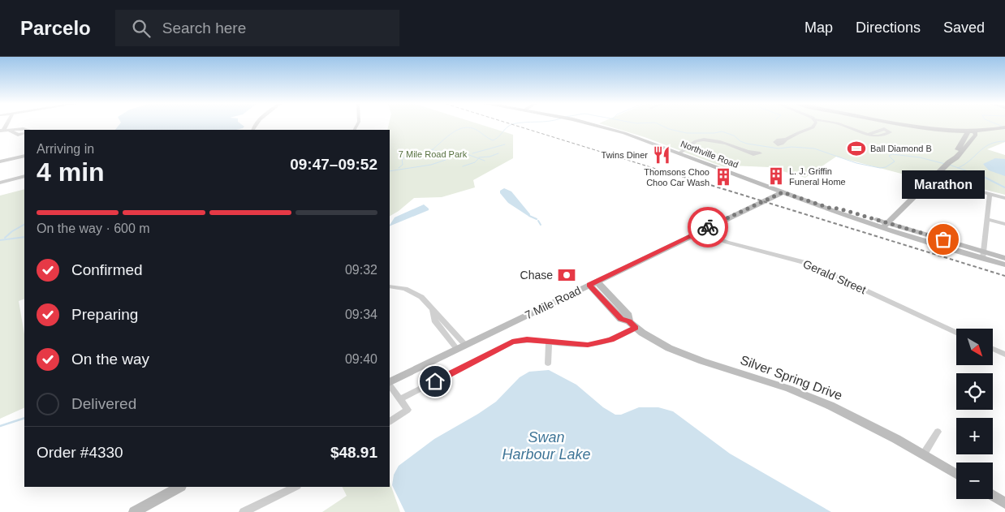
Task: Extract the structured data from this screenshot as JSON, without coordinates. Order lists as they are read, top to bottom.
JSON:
{
  "streets": {
    "street": [
      "Northville Road",
      "Gerald Street",
      "7 Mile Road",
      "Silver Spring Drive"
    ]
  },
  "crossings": [
    ["Northville Road", "7 Mile Road"],
    ["Gerald Street", "7 Mile Road"],
    ["7 Mile Road", "Silver Spring Drive"]
  ],
  "water": ["Swan Harbour Lake"],
  "parks": ["7 Mile Road Park"],
  "places": {
    "sports": ["Ball Diamond B"],
    "restaurant": ["Twins Diner"],
    "building": ["L. J. Griffin Funeral Home", "Thomsons Choo Choo Car Wash"],
    "other": ["Marathon"],
    "bank": ["Chase"]
  },
  "north": "bottom right",
  "page": {
    "header": "Parcelo",
    "search": "Search here",
    "nav": ["Map", "Directions", "Saved"],
    "heading": ["4 min", "Arriving in", "09:47–09:52"],
    "panel": ["Order #4330", "$48.91"],
    "bubble": "Marathon",
    "bar": "On the way · 600 m",
    "list": [
      ["Confirmed", "09:32"],
      ["Preparing", "09:34"],
      ["On the way", "09:40"],
      "Delivered"
    ],
    "map_buttons": ["+", "−"]
  }
}
